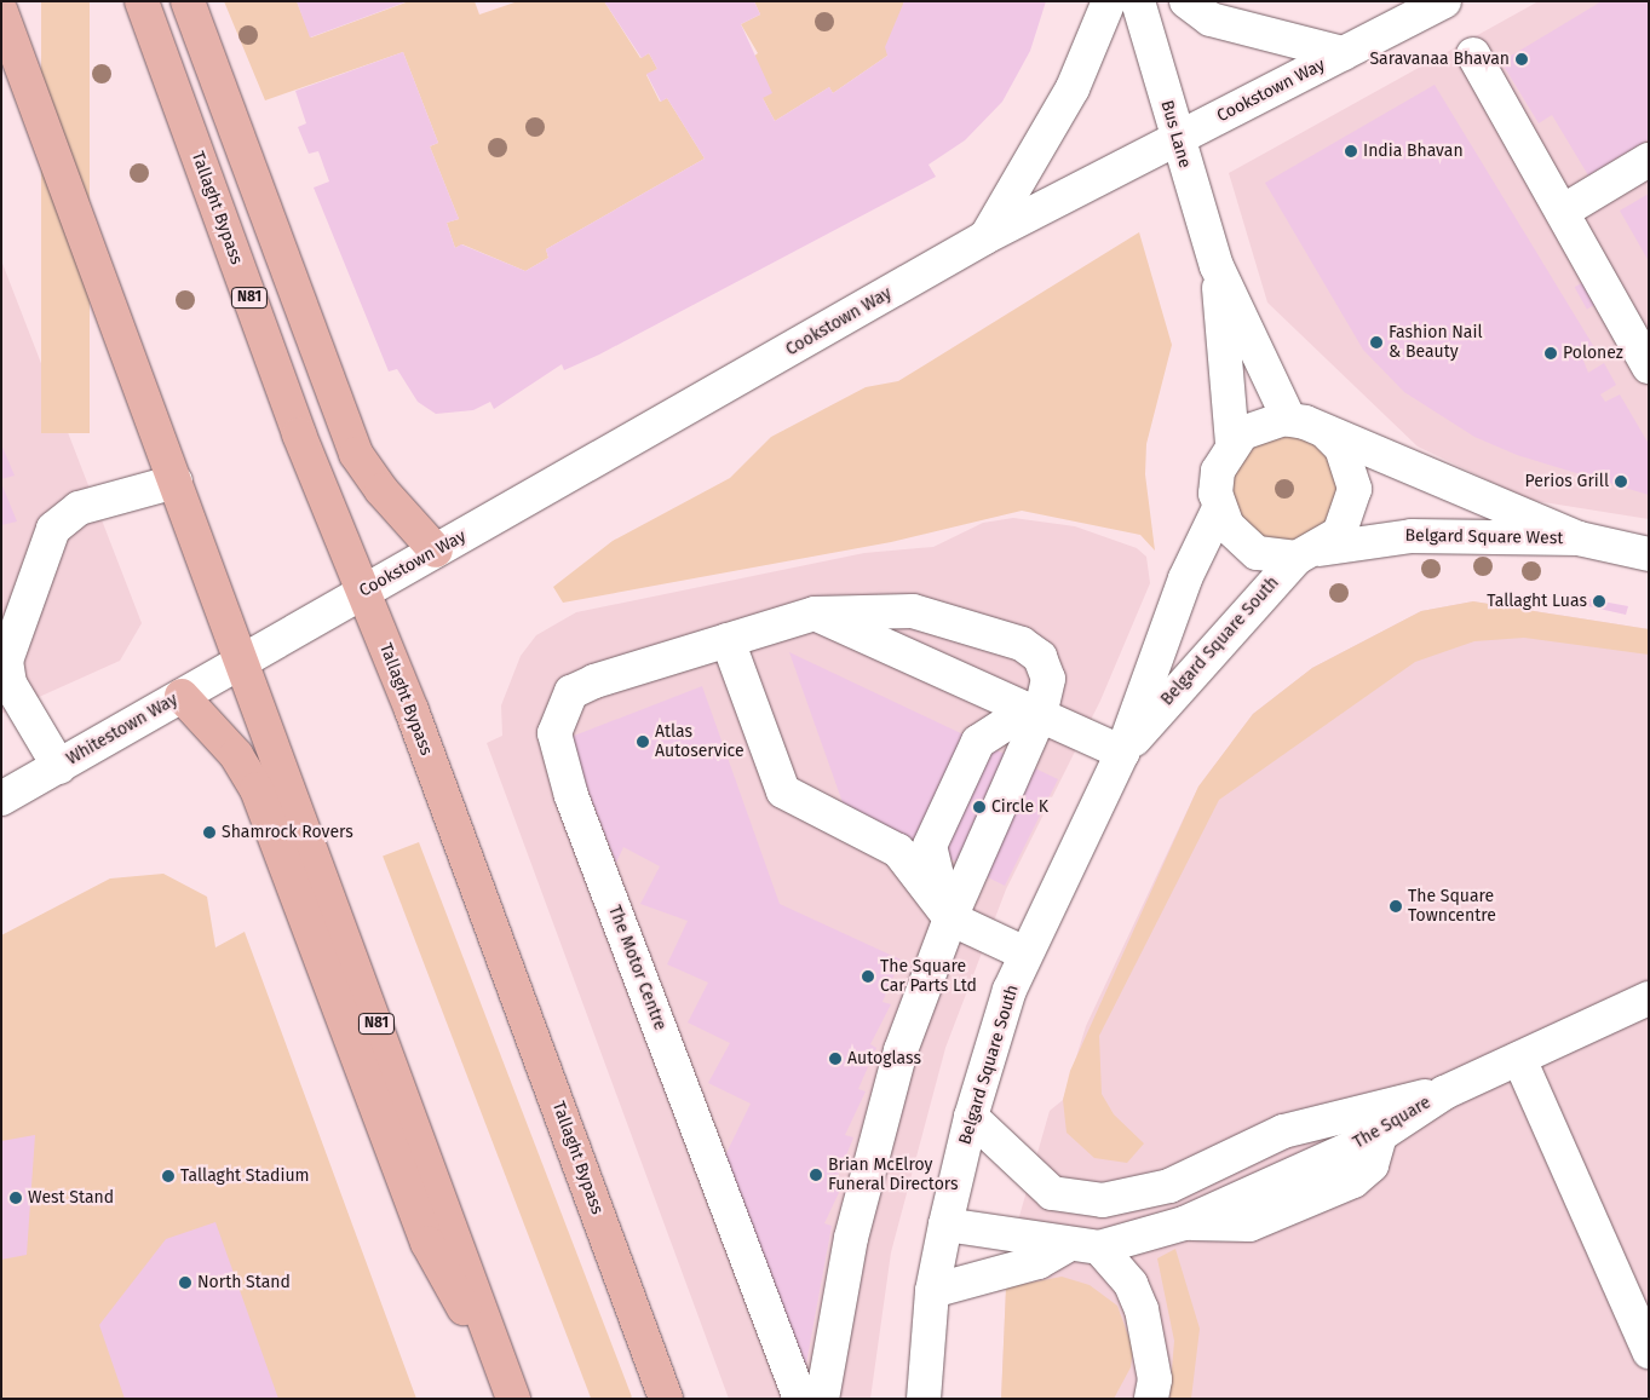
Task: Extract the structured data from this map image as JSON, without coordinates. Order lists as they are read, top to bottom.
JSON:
{
  "streets": {
    "main road": ["Tallaght Bypass", "N81"],
    "street": [
      "Cookstown Way",
      "Bus Lane",
      "Belgard Square West",
      "Belgard Square South",
      "Whitestown Way",
      "The Motor Centre",
      "The Square"
    ]
  },
  "crossings": [
    ["Cookstown Way", "Bus Lane"],
    ["Cookstown Way", "Tallaght Bypass"],
    ["Cookstown Way", "N81"],
    ["Cookstown Way", "Whitestown Way"],
    ["Bus Lane", "Belgard Square West"],
    ["Bus Lane", "Belgard Square South"],
    ["N81", "Whitestown Way"],
    ["Belgard Square West", "Belgard Square South"],
    ["Belgard Square South", "The Square"]
  ],
  "places": [
    "Saravanaa Bhavan",
    "India Bhavan",
    "Fashion Nail & Beauty",
    "Polonez",
    "Perios Grill",
    "Tallaght Luas",
    "Atlas Autoservice",
    "Circle K",
    "Shamrock Rovers",
    "The Square Towncentre",
    "The Square Car Parts Ltd",
    "Autoglass",
    "Brian McElroy Funeral Directors",
    "Tallaght Stadium",
    "West Stand",
    "North Stand"
  ]
}
